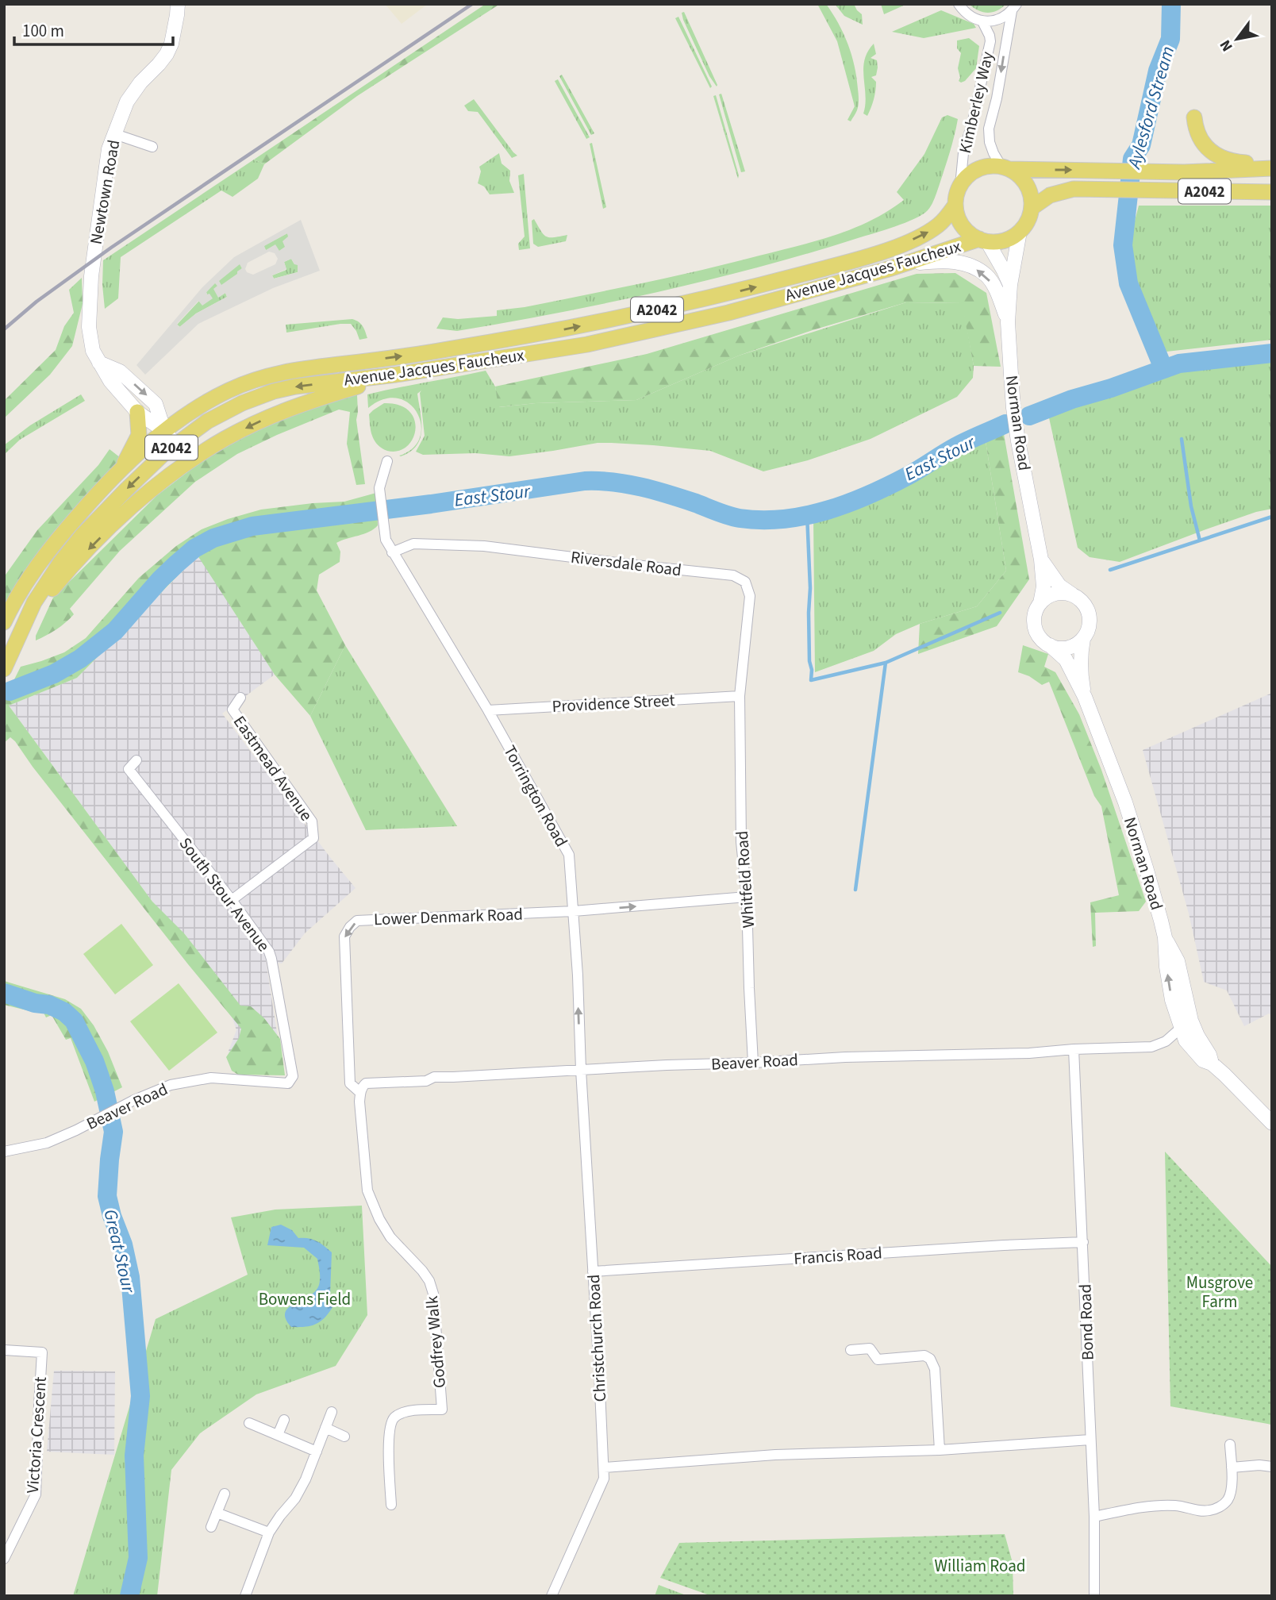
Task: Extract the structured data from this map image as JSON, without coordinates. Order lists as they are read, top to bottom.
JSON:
{
  "streets": {
    "main road": [
      "A2042",
      "Newtown Road",
      "Avenue Jacques Faucheux",
      "Norman Road"
    ],
    "street": [
      "Kimberley Way",
      "Riversdale Road",
      "Providence Street",
      "Eastmead Avenue",
      "Torrington Road",
      "Whitfeld Road",
      "South Stour Avenue",
      "Lower Denmark Road",
      "Beaver Road",
      "Francis Road",
      "Bond Road",
      "Christchurch Road",
      "Godfrey Walk",
      "Victoria Crescent"
    ]
  },
  "crossings": [
    ["Kimberley Way", "A2042"],
    ["Kimberley Way", "Avenue Jacques Faucheux"],
    ["Kimberley Way", "Norman Road"],
    ["A2042", "Avenue Jacques Faucheux"],
    ["A2042", "Norman Road"],
    ["Newtown Road", "Avenue Jacques Faucheux"],
    ["Avenue Jacques Faucheux", "Norman Road"],
    ["Riversdale Road", "Providence Street"],
    ["Riversdale Road", "Torrington Road"],
    ["Riversdale Road", "Whitfeld Road"],
    ["Providence Street", "Torrington Road"],
    ["Providence Street", "Whitfeld Road"],
    ["Eastmead Avenue", "South Stour Avenue"],
    ["Torrington Road", "Lower Denmark Road"],
    ["Torrington Road", "Beaver Road"],
    ["Torrington Road", "Christchurch Road"],
    ["Whitfeld Road", "Lower Denmark Road"],
    ["Whitfeld Road", "Beaver Road"],
    ["South Stour Avenue", "Beaver Road"],
    ["Lower Denmark Road", "Beaver Road"],
    ["Lower Denmark Road", "Godfrey Walk"],
    ["Beaver Road", "Bond Road"],
    ["Beaver Road", "Christchurch Road"],
    ["Beaver Road", "Godfrey Walk"],
    ["Francis Road", "Bond Road"],
    ["Francis Road", "Christchurch Road"]
  ],
  "water": ["Aylesford Stream", "East Stour", "Great Stour"],
  "parks": ["Musgrove Farm", "Bowens Field", "William Road"],
  "scale_bar": "100 m",
  "north": "bottom left"
}
